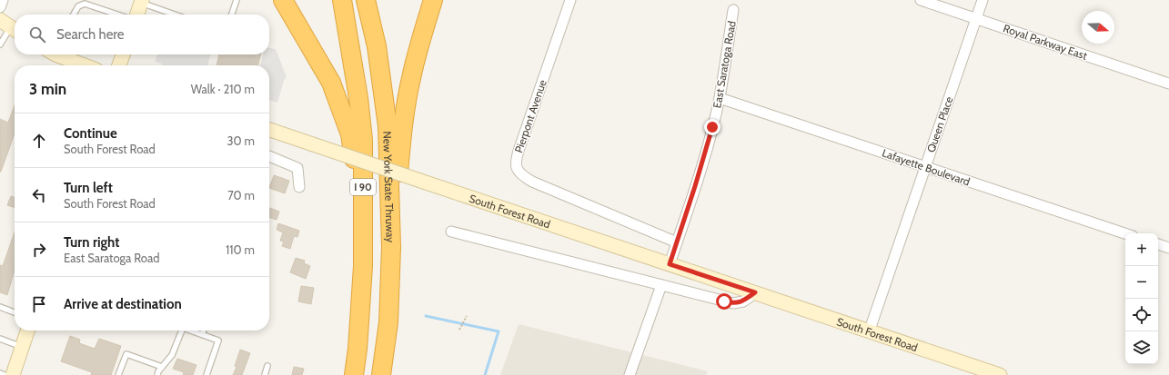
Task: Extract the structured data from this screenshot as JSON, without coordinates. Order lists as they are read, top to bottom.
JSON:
{
  "streets": {
    "highway": ["I 90", "New York State Thruway"],
    "street": [
      "Royal Parkway East",
      "East Saratoga Road",
      "Pierpont Avenue",
      "Queen Place",
      "Lafayette Boulevard",
      "South Forest Road"
    ]
  },
  "crossings": [
    ["Royal Parkway East", "Queen Place"],
    ["East Saratoga Road", "Pierpont Avenue"],
    ["East Saratoga Road", "Lafayette Boulevard"],
    ["East Saratoga Road", "South Forest Road"],
    ["Queen Place", "Lafayette Boulevard"],
    ["Queen Place", "South Forest Road"]
  ],
  "north": "right",
  "page": {
    "search": "Search here",
    "heading": ["3 min", "Walk · 210 m"],
    "list": [
      ["Continue", "South Forest Road", "30 m"],
      ["Turn left", "South Forest Road", "70 m"],
      ["Turn right", "East Saratoga Road", "110 m"],
      "Arrive at destination"
    ],
    "map_buttons": ["+", "−"]
  }
}
